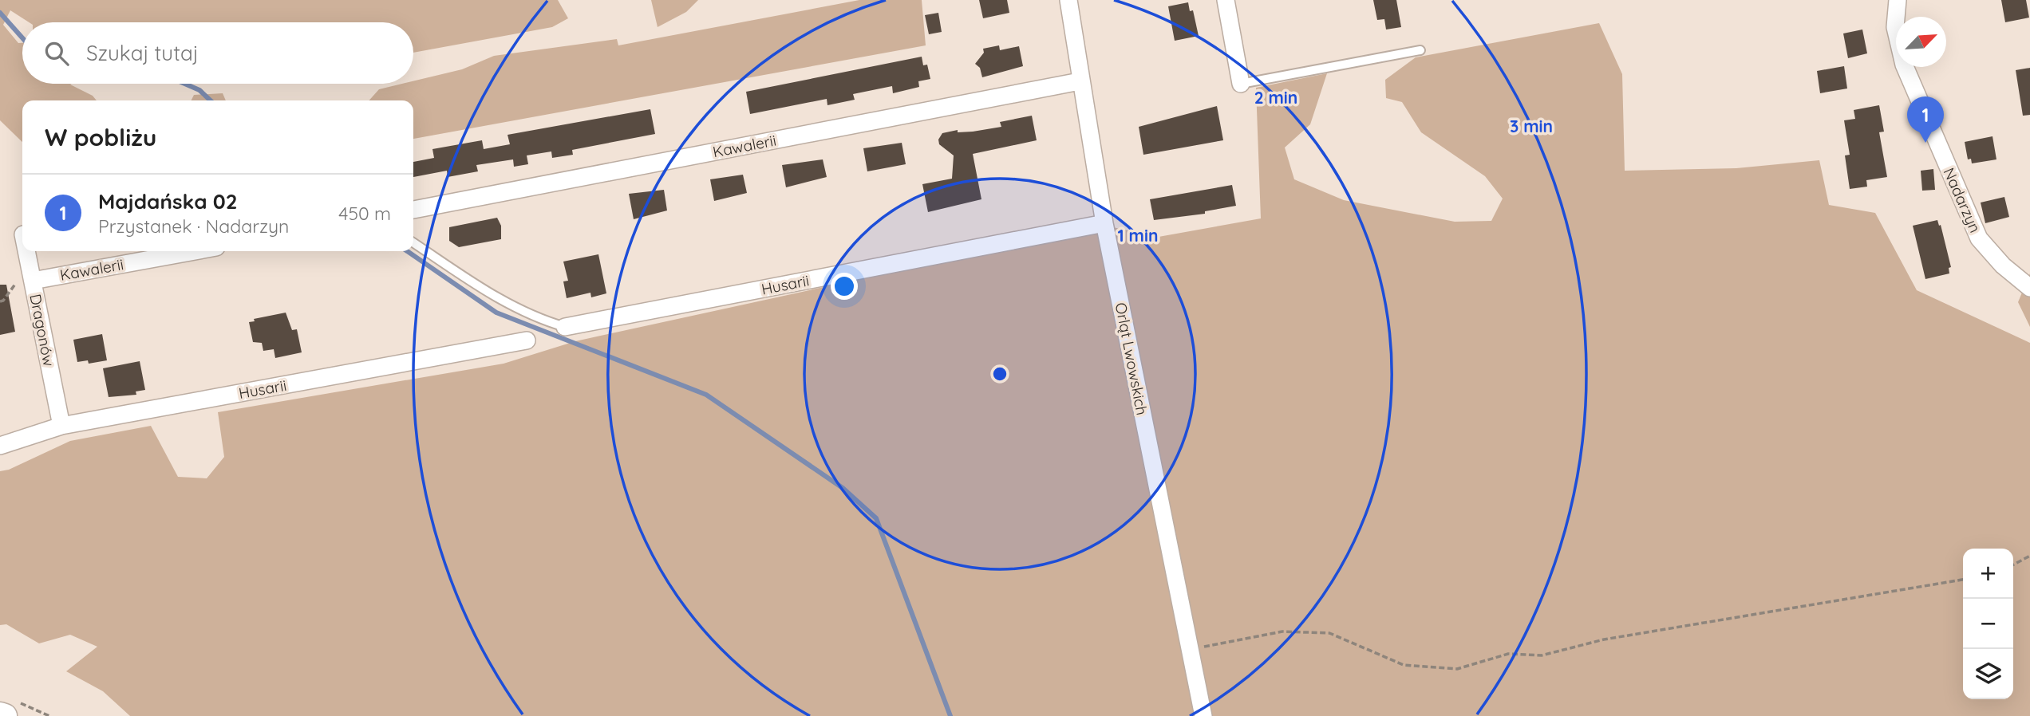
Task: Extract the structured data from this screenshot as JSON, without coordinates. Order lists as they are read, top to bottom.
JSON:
{
  "streets": {
    "street": [
      "Kawalerii",
      "Nadarzyn",
      "Husarii",
      "Dragonów",
      "Orląt Lwowskich"
    ]
  },
  "crossings": [
    ["Kawalerii", "Dragonów"],
    ["Kawalerii", "Orląt Lwowskich"],
    ["Husarii", "Dragonów"],
    ["Husarii", "Orląt Lwowskich"]
  ],
  "north": "top right",
  "page": {
    "search": "Szukaj tutaj",
    "pins": "1",
    "heading": "W pobliżu",
    "list": [
      {
        "mark": "1",
        "name": "Majdańska 02",
        "note": "Przystanek · Nadarzyn",
        "value": "450 m"
      }
    ],
    "map_buttons": ["+", "−"]
  },
  "rings": ["2 min", "3 min", "1 min"]
}
